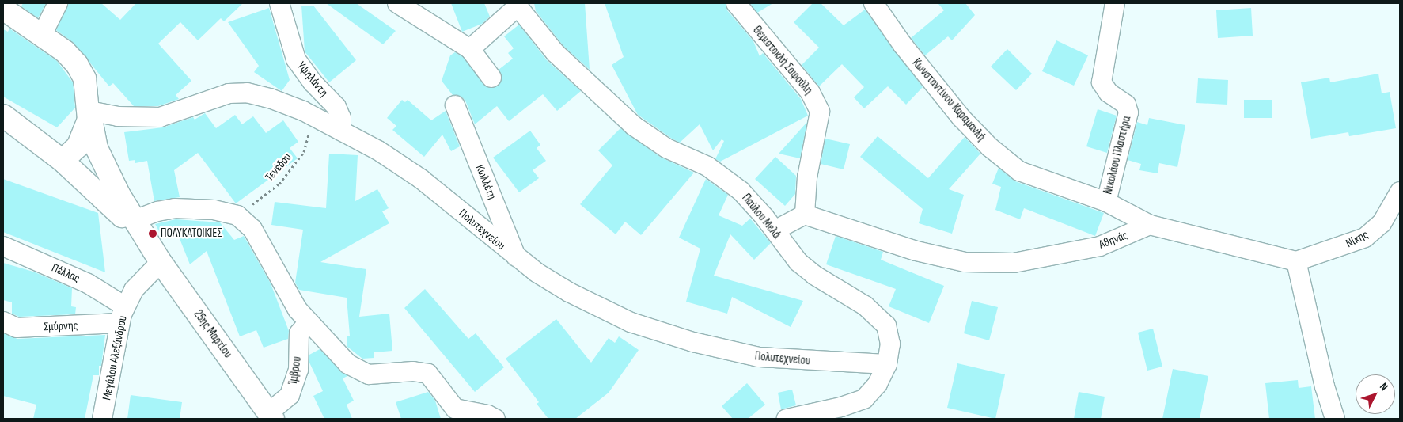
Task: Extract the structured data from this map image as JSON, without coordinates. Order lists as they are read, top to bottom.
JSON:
{
  "streets": {
    "main road": ["25ης Μαρτίου"],
    "street": [
      "Θεμιστοκλή Σοφούλη",
      "Υψηλάντη",
      "Κωνσταντίνου Καραμανλή",
      "Νικολάου Πλαστήρα",
      "Κωλλέτη",
      "Παύλου Μελά",
      "Πολυτεχνείου",
      "Νίκης",
      "Αθηνάς",
      "Πέλλας",
      "Σμύρνης",
      "Μεγάλου Αλεξάνδρου",
      "Ίμβρου"
    ],
    "path": ["Τενέδου"]
  },
  "crossings": [
    ["Θεμιστοκλή Σοφούλη", "Αθηνάς"],
    ["Υψηλάντη", "Πολυτεχνείου"],
    ["Κωνσταντίνου Καραμανλή", "Νικολάου Πλαστήρα"],
    ["Κωνσταντίνου Καραμανλή", "Αθηνάς"],
    ["Τενέδου", "Πολυτεχνείου"],
    ["Κωλλέτη", "Πολυτεχνείου"],
    ["Παύλου Μελά", "Πολυτεχνείου"],
    ["Πολυτεχνείου", "25ης Μαρτίου"],
    ["Πέλλας", "Σμύρνης"],
    ["Πέλλας", "Μεγάλου Αλεξάνδρου"],
    ["Σμύρνης", "Μεγάλου Αλεξάνδρου"],
    ["25ης Μαρτίου", "Μεγάλου Αλεξάνδρου"],
    ["25ης Μαρτίου", "Ίμβρου"]
  ],
  "places": ["ΠΟΛΥΚΑΤΟΙΚΙΕΣ"],
  "north": "top right"
}
